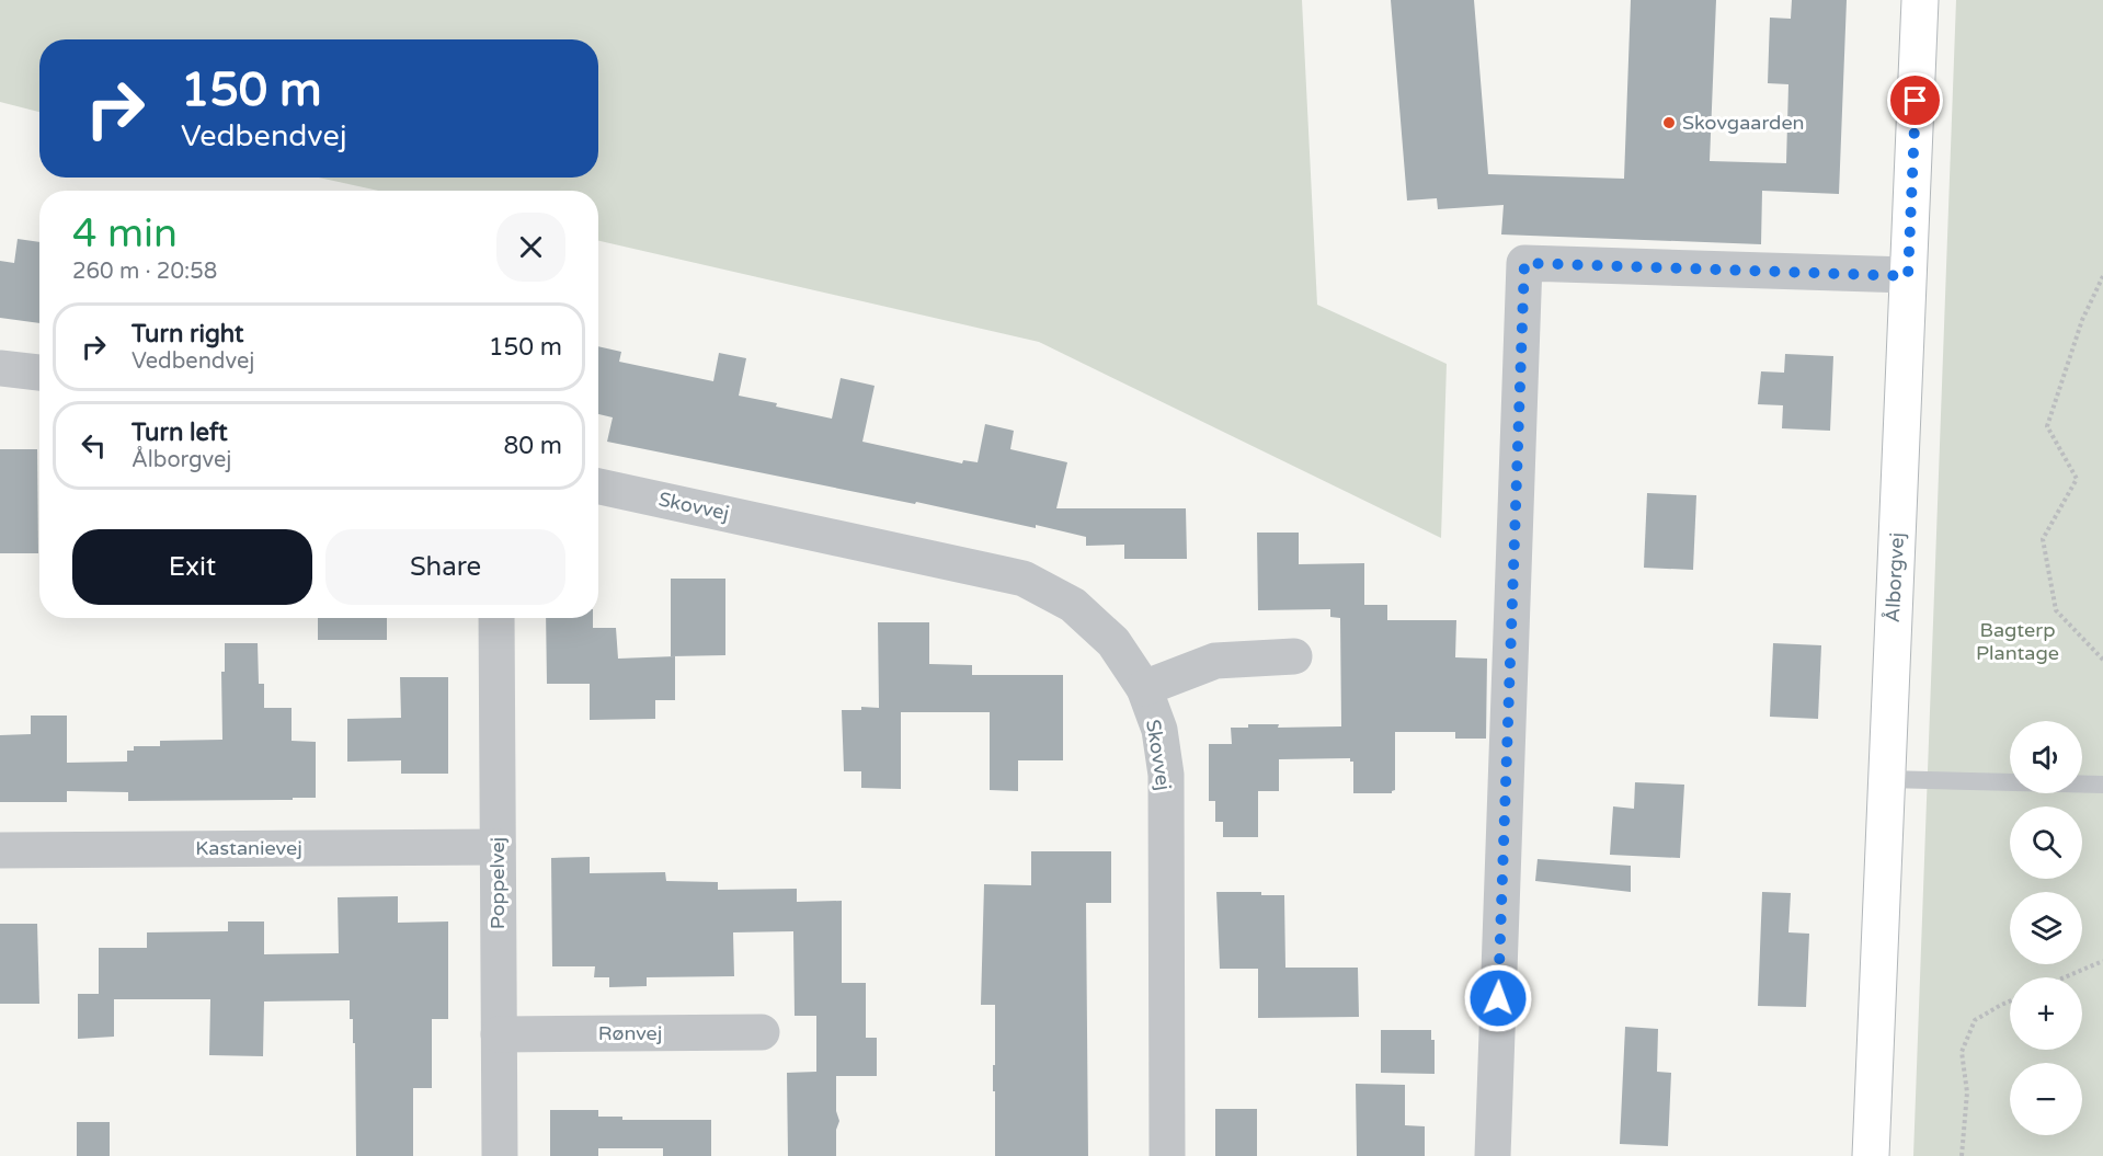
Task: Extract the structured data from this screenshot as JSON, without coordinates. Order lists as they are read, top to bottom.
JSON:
{
  "streets": {
    "main road": ["Ålborgvej"],
    "street": [
      "Skovvej",
      "Kastanievej",
      "Poppelvej",
      "Rønvej"
    ]
  },
  "crossings": [
    ["Kastanievej", "Poppelvej"],
    ["Poppelvej", "Rønvej"]
  ],
  "parks": ["Bagterp Plantage"],
  "places": ["Skovgaarden"],
  "page": {
    "turn": ["150 m", "Vedbendvej"],
    "heading": ["4 min", "260 m · 20:58"],
    "list": [
      {
        "name": "Turn right",
        "note": "Vedbendvej",
        "value": "150 m"
      },
      {
        "name": "Turn left",
        "note": "Ålborgvej",
        "value": "80 m"
      }
    ],
    "buttons": ["Exit", "Share"],
    "map_buttons": ["+", "−"]
  }
}
